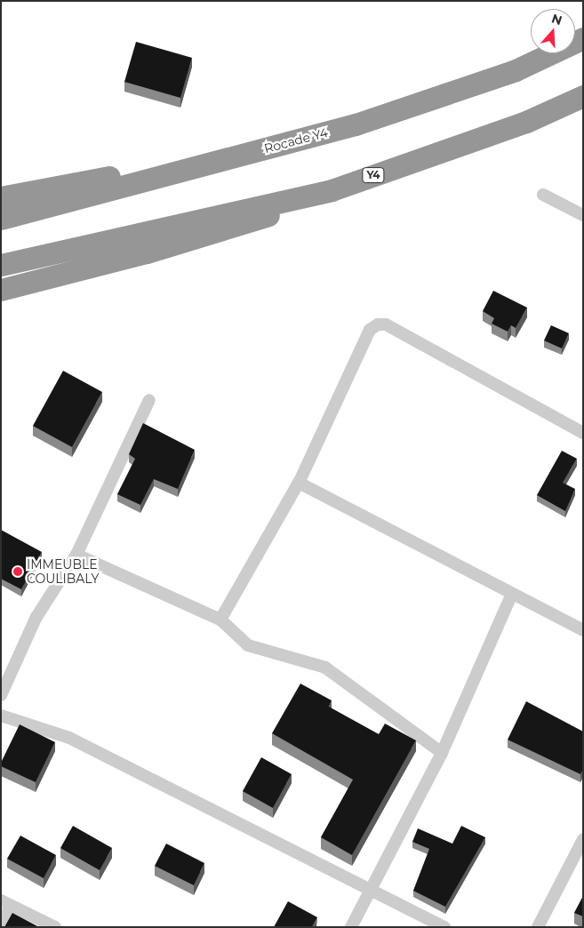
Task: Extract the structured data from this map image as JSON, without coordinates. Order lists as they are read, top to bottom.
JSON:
{
  "streets": {
    "highway": ["Rocade Y4", "Y4"]
  },
  "places": ["IMMEUBLE COULIBALY"],
  "north": "top"
}
